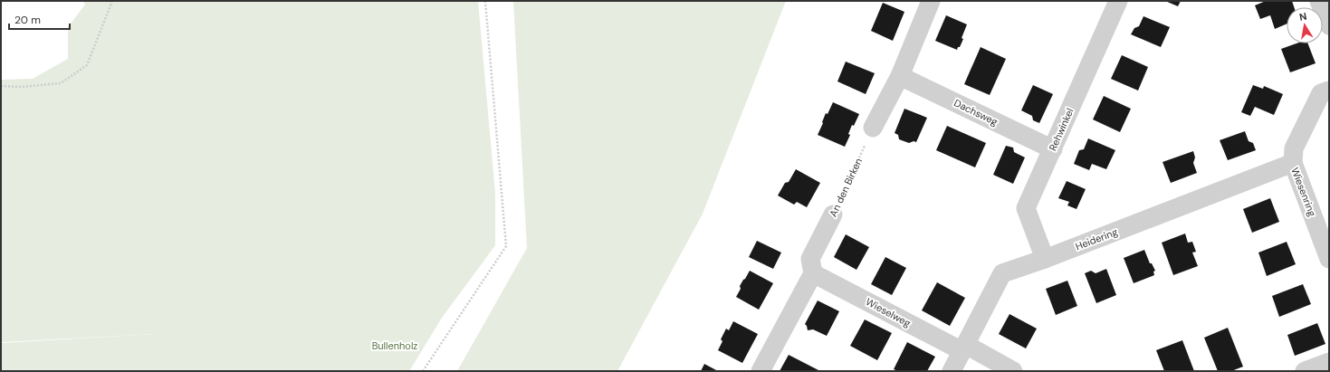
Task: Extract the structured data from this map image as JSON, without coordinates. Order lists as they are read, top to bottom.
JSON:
{
  "streets": {
    "street": [
      "Dachsweg",
      "Rehwinkel",
      "An den Birken",
      "Wiesenring",
      "Heidering",
      "Wieselweg"
    ]
  },
  "crossings": [
    ["Dachsweg", "Rehwinkel"],
    ["Rehwinkel", "Heidering"],
    ["An den Birken", "Wieselweg"],
    ["Wiesenring", "Heidering"],
    ["Heidering", "Wieselweg"]
  ],
  "parks": ["Bullenholz"],
  "scale_bar": "20 m",
  "north": "top"
}
